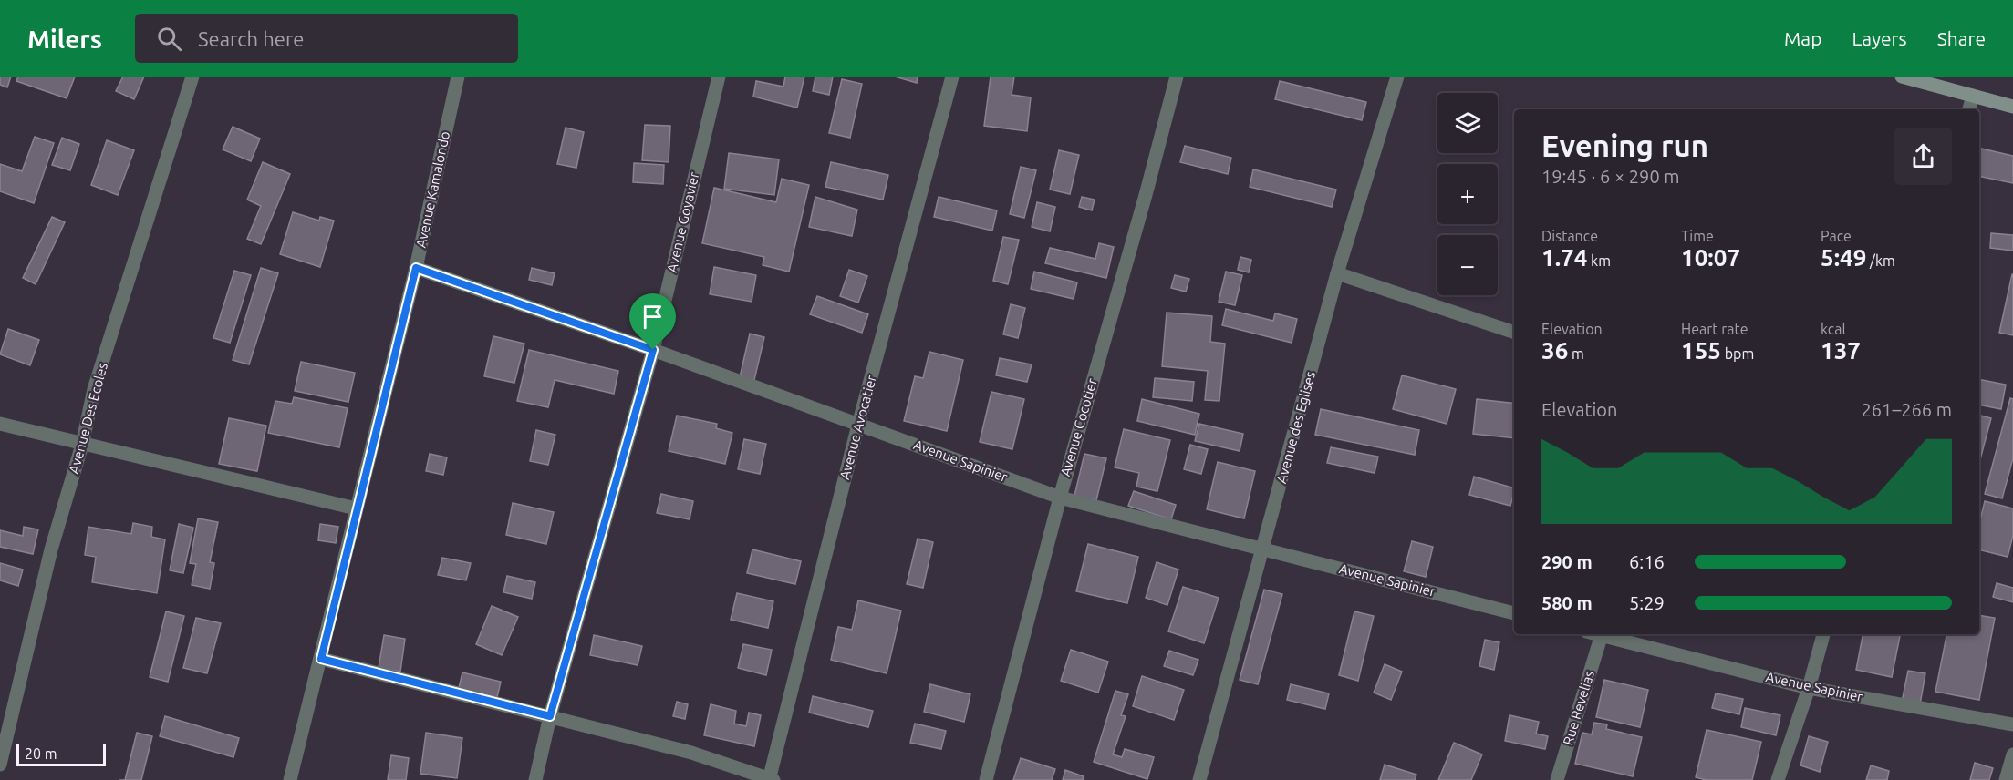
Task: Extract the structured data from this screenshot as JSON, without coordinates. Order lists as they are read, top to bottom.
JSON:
{
  "streets": {
    "street": [
      "Avenue Kamalondo",
      "Avenue Goyavier",
      "Avenue Des Ecoles",
      "Avenue Avocatier",
      "Avenue Cocotier",
      "Avenue des Eglises",
      "Avenue Sapinier",
      "Rue Revelias"
    ]
  },
  "crossings": [
    ["Avenue Kamalondo", "Avenue Sapinier"],
    ["Avenue Goyavier", "Avenue Sapinier"],
    ["Avenue Avocatier", "Avenue Sapinier"],
    ["Avenue Cocotier", "Avenue Sapinier"],
    ["Avenue des Eglises", "Avenue Sapinier"]
  ],
  "scale_bar": "20 m",
  "page": {
    "header": "Milers",
    "search": "Search here",
    "nav": ["Map", "Layers", "Share"],
    "map_buttons": ["+", "−"],
    "heading": ["Evening run", "19:45 · 6 × 290 m"],
    "stats": [
      ["Distance", "1.74 km"],
      ["Time", "10:07"],
      ["Pace", "5:49 /km"],
      ["Elevation", "36 m"],
      ["Heart rate", "155 bpm"],
      ["kcal", "137"]
    ],
    "chart": ["Elevation", "261–266 m"],
    "list": [
      {
        "name": "290 m",
        "note": "6:16"
      },
      {
        "name": "580 m",
        "note": "5:29"
      }
    ],
    "scale": "20 m"
  }
}
